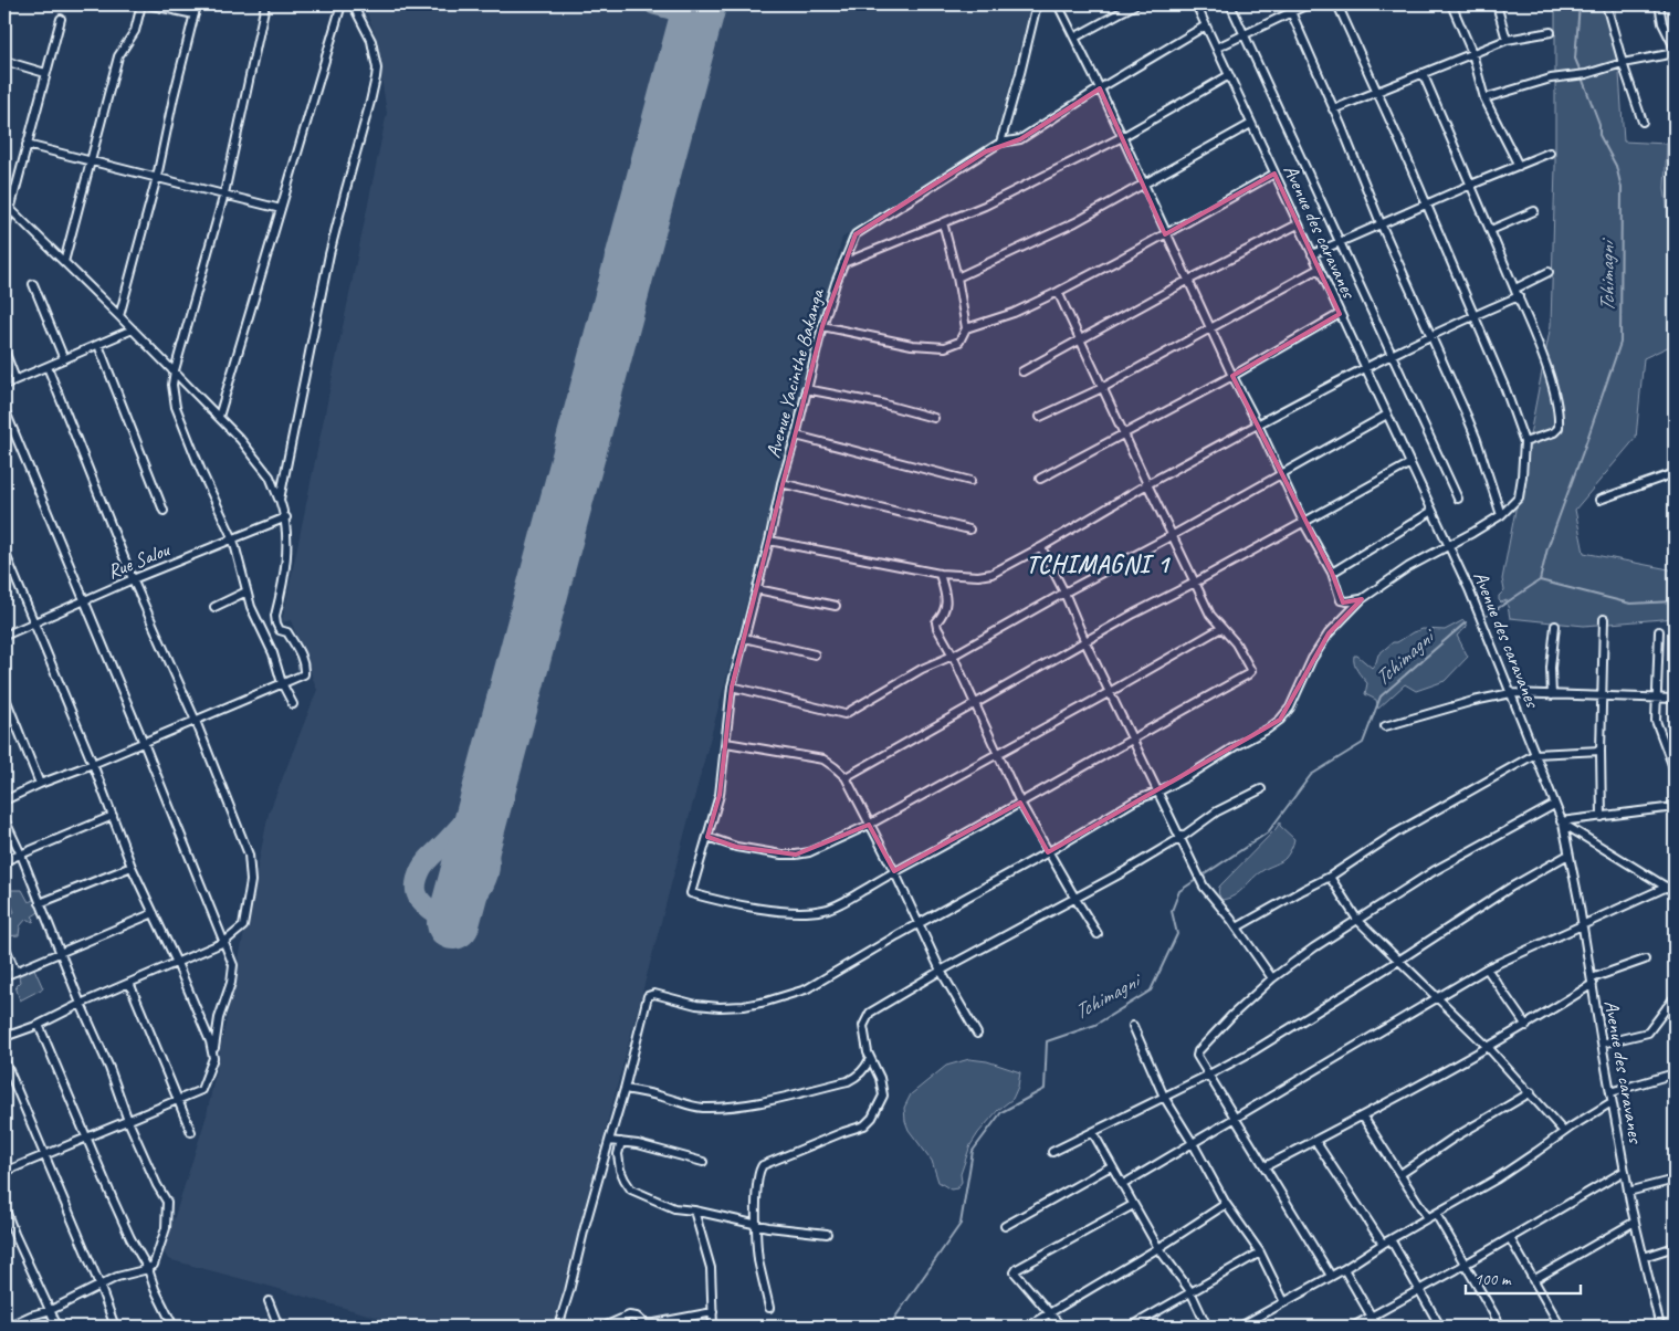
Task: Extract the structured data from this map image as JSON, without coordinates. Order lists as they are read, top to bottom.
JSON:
{
  "streets": {
    "street": ["Avenue des caravanes", "Avenue Yacinthe Bakanga", "Rue Salou"]
  },
  "districts": ["TCHIMAGNI 1"],
  "water": ["Tchimagni"],
  "scale_bar": "100 m"
}
